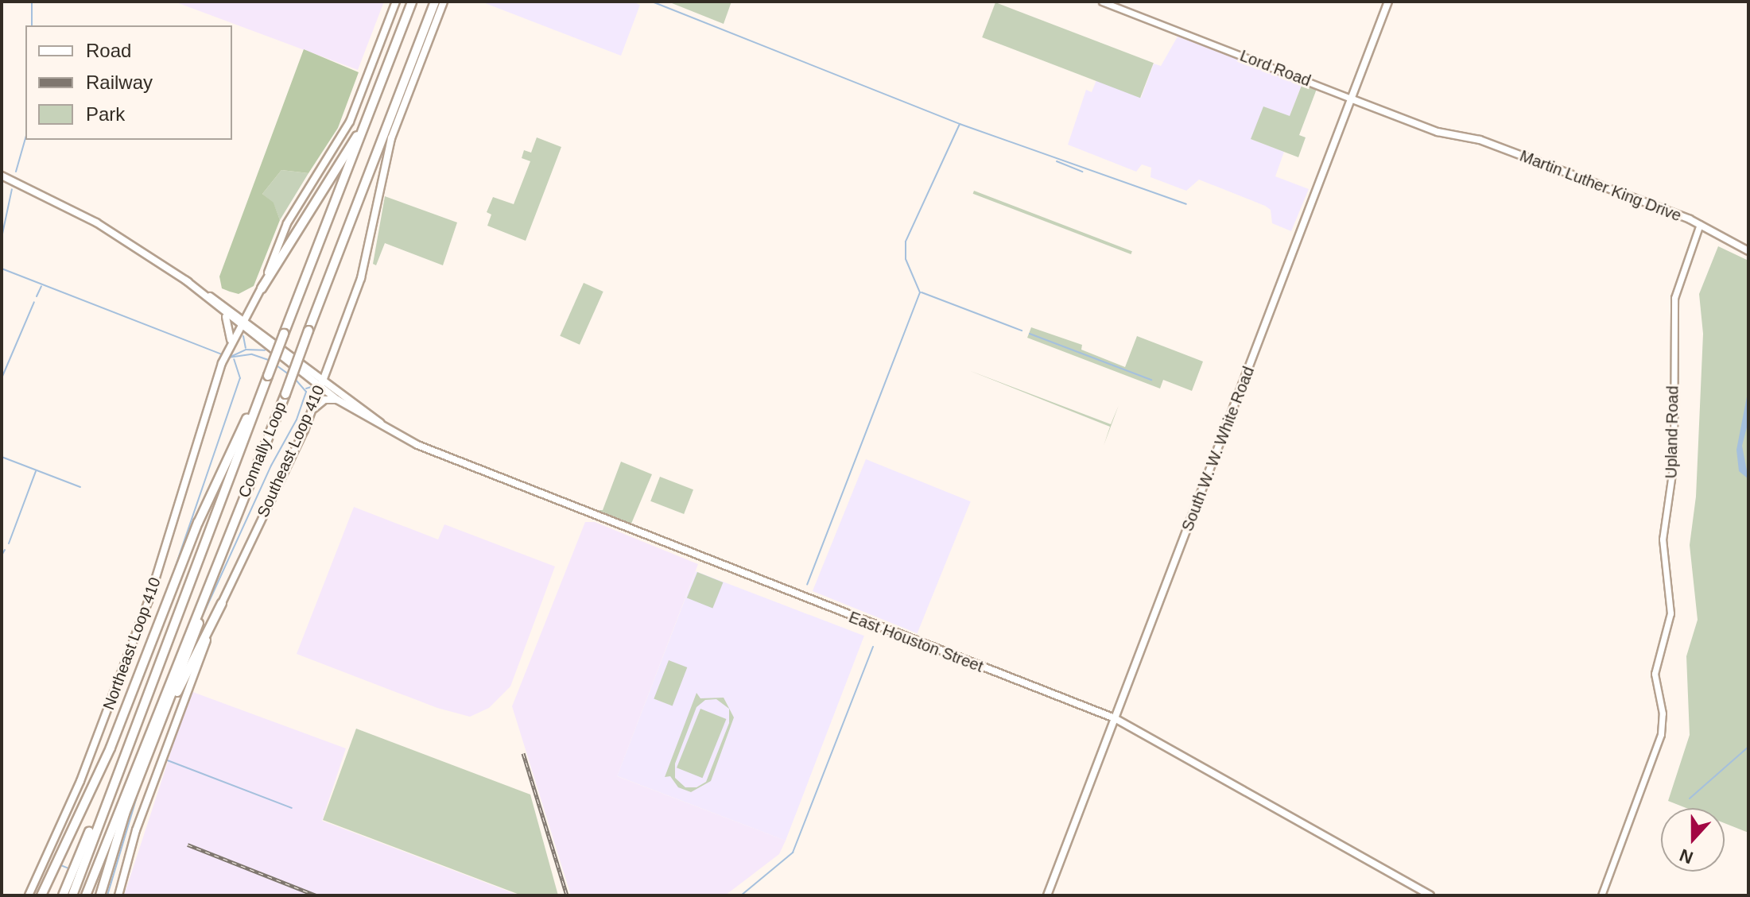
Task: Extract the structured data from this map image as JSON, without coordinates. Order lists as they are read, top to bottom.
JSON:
{
  "streets": {
    "highway": ["Connally Loop"],
    "main road": [
      "Lord Road",
      "Martin Luther King Drive",
      "South W. W. White Road",
      "Southeast Loop 410",
      "East Houston Street",
      "Northeast Loop 410"
    ],
    "street": ["Upland Road"]
  },
  "crossings": [
    ["Lord Road", "Martin Luther King Drive"],
    ["Lord Road", "South W. W. White Road"],
    ["Martin Luther King Drive", "Upland Road"],
    ["South W. W. White Road", "East Houston Street"],
    ["Southeast Loop 410", "East Houston Street"]
  ],
  "legend": ["Road", "Railway", "Park"],
  "north": "bottom"
}
